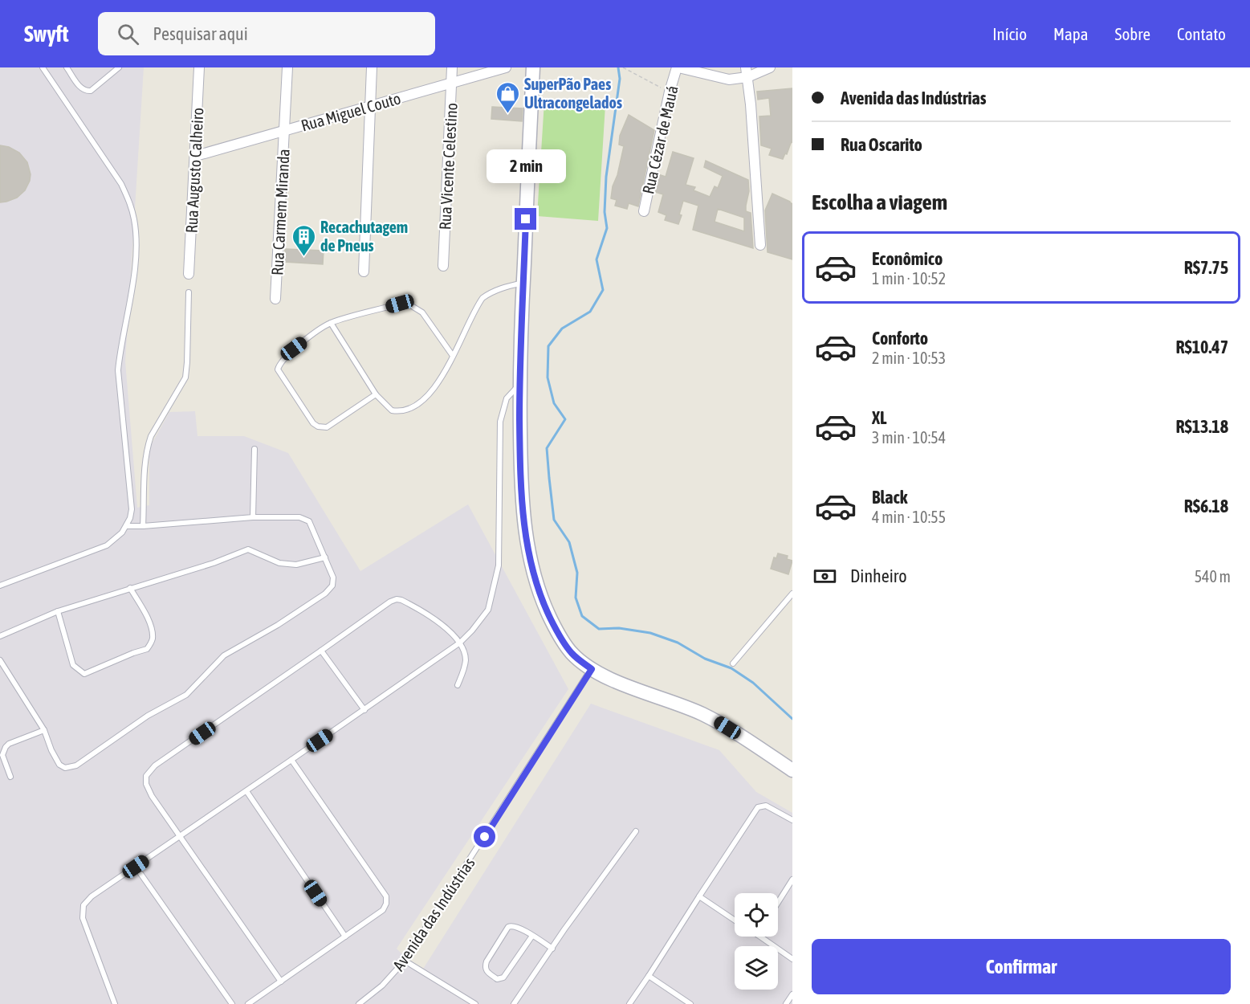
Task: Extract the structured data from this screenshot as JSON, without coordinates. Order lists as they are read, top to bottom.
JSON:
{
  "streets": {
    "street": [
      "Rua Miguel Couto",
      "Rua Cézar de Mauá",
      "Rua Vicente Celestino",
      "Rua Augusto Calheiro",
      "Rua Carmem Miranda"
    ],
    "lane": ["Avenida das Indústrias"]
  },
  "crossings": [
    ["Rua Miguel Couto", "Rua Vicente Celestino"],
    ["Rua Miguel Couto", "Rua Augusto Calheiro"],
    ["Rua Miguel Couto", "Rua Carmem Miranda"]
  ],
  "places": {
    "shop": ["SuperPão Paes Ultracongelados"],
    "building": ["Recachutagem de Pneus"]
  },
  "page": {
    "header": "Swyft",
    "search": "Pesquisar aqui",
    "nav": [
      "Início",
      "Mapa",
      "Sobre",
      "Contato"
    ],
    "banner": ["Avenida das Indústrias", "Rua Oscarito"],
    "bubble": "2 min",
    "heading": "Escolha a viagem",
    "list": [
      {
        "name": "Econômico",
        "note": "1 min · 10:52",
        "value": "R$7.75"
      },
      {
        "name": "Conforto",
        "note": "2 min · 10:53",
        "value": "R$10.47"
      },
      {
        "name": "XL",
        "note": "3 min · 10:54",
        "value": "R$13.18"
      },
      {
        "name": "Black",
        "note": "4 min · 10:55",
        "value": "R$6.18"
      }
    ],
    "pay": ["Dinheiro", "540 m"],
    "buttons": "Confirmar"
  }
}
